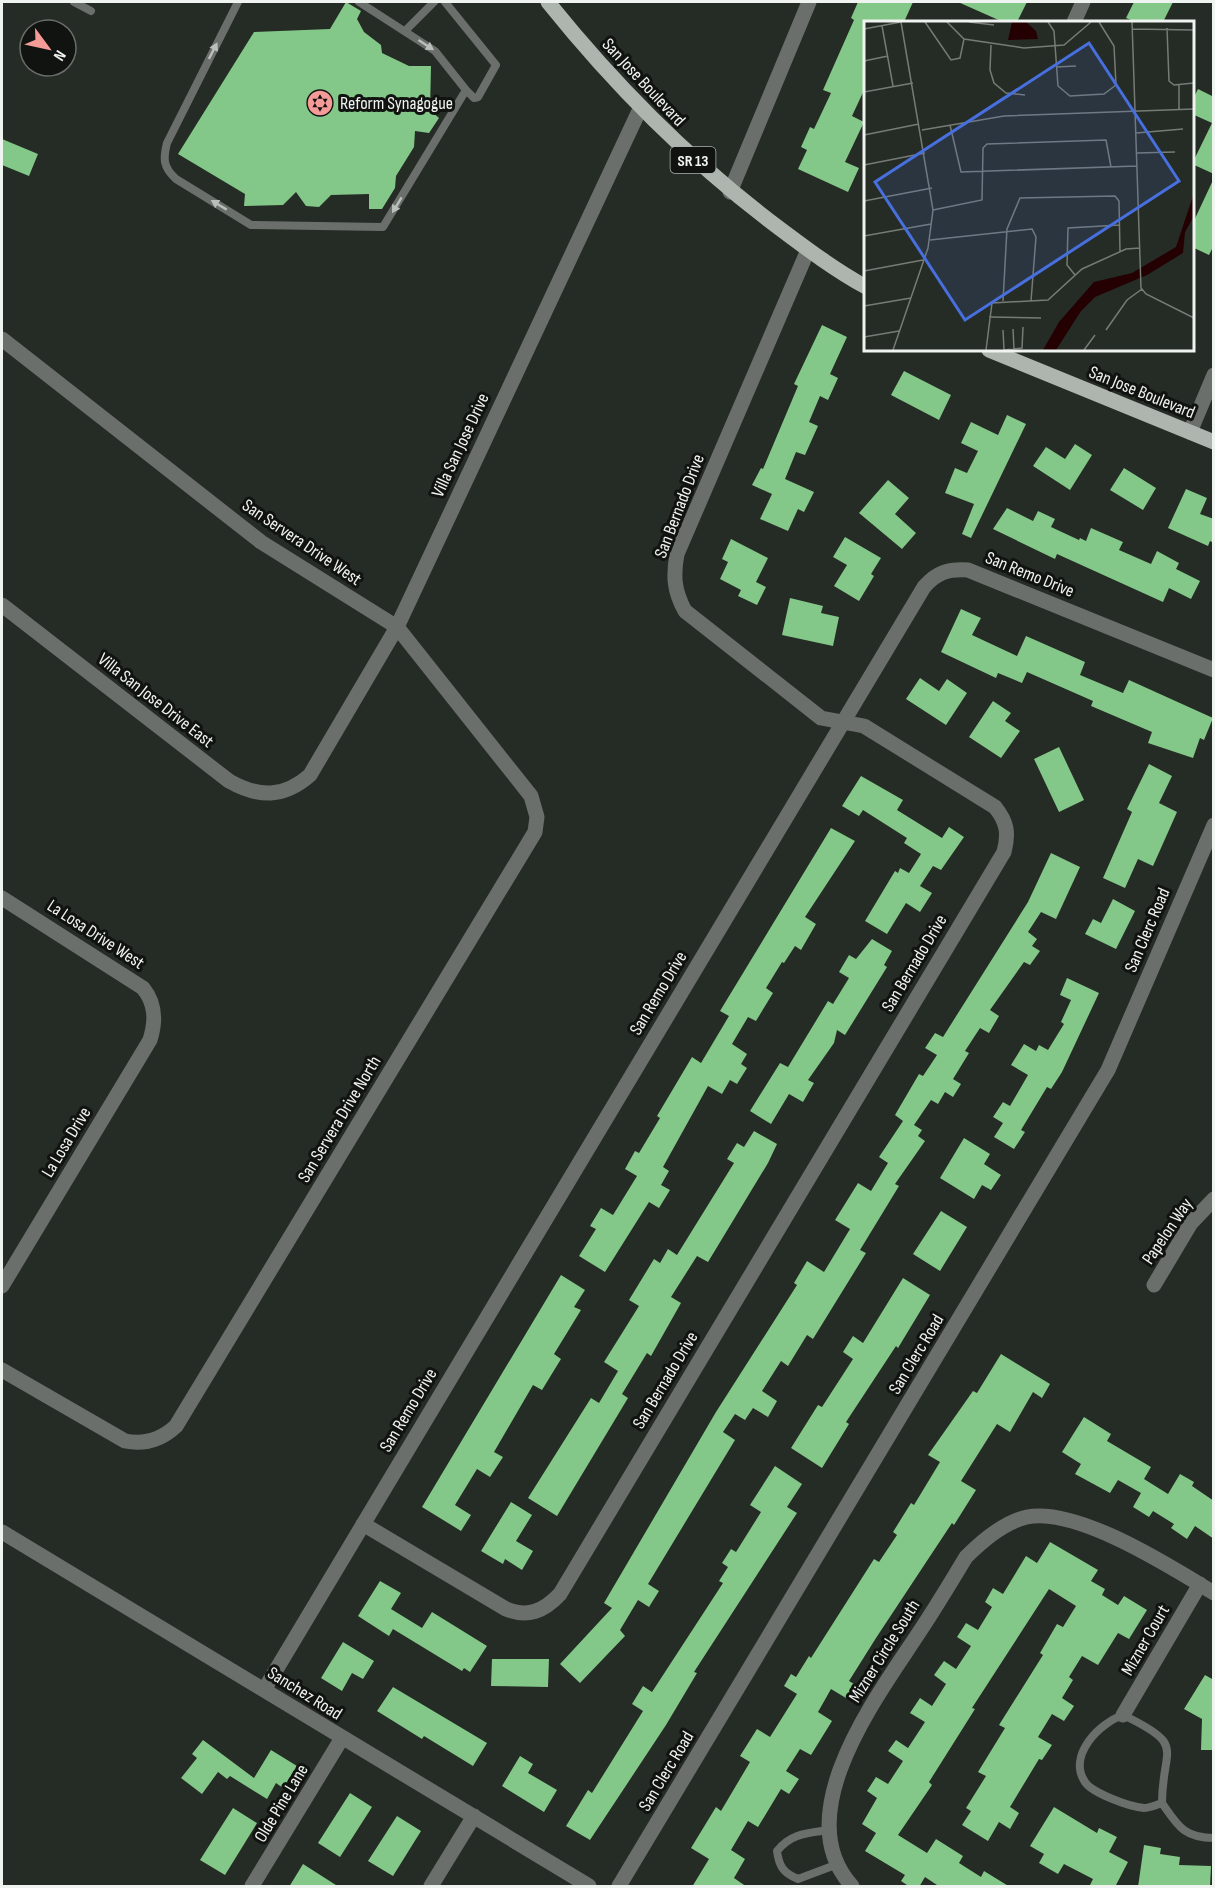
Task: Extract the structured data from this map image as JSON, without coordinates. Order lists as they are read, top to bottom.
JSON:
{
  "streets": {
    "main road": ["San Jose Boulevard", "SR 13"],
    "street": [
      "Villa San Jose Drive",
      "San Bernado Drive",
      "San Servera Drive West",
      "San Remo Drive",
      "Villa San Jose Drive East",
      "San Clerc Road",
      "La Losa Drive West",
      "San Servera Drive North",
      "La Losa Drive",
      "Papelon Way",
      "Mizner Court",
      "Mizner Circle South",
      "Sanchez Road",
      "Olde Pine Lane"
    ]
  },
  "crossings": [
    ["San Jose Boulevard", "Villa San Jose Drive"],
    ["San Jose Boulevard", "San Bernado Drive"],
    ["Villa San Jose Drive", "San Servera Drive West"],
    ["Villa San Jose Drive", "Villa San Jose Drive East"],
    ["San Bernado Drive", "San Remo Drive"],
    ["San Servera Drive West", "San Servera Drive North"],
    ["San Remo Drive", "Sanchez Road"],
    ["La Losa Drive West", "La Losa Drive"],
    ["Mizner Court", "Mizner Circle South"],
    ["Sanchez Road", "Olde Pine Lane"]
  ],
  "places": {
    "synagogue": ["Reform Synagogue"]
  },
  "north": "bottom right"
}
